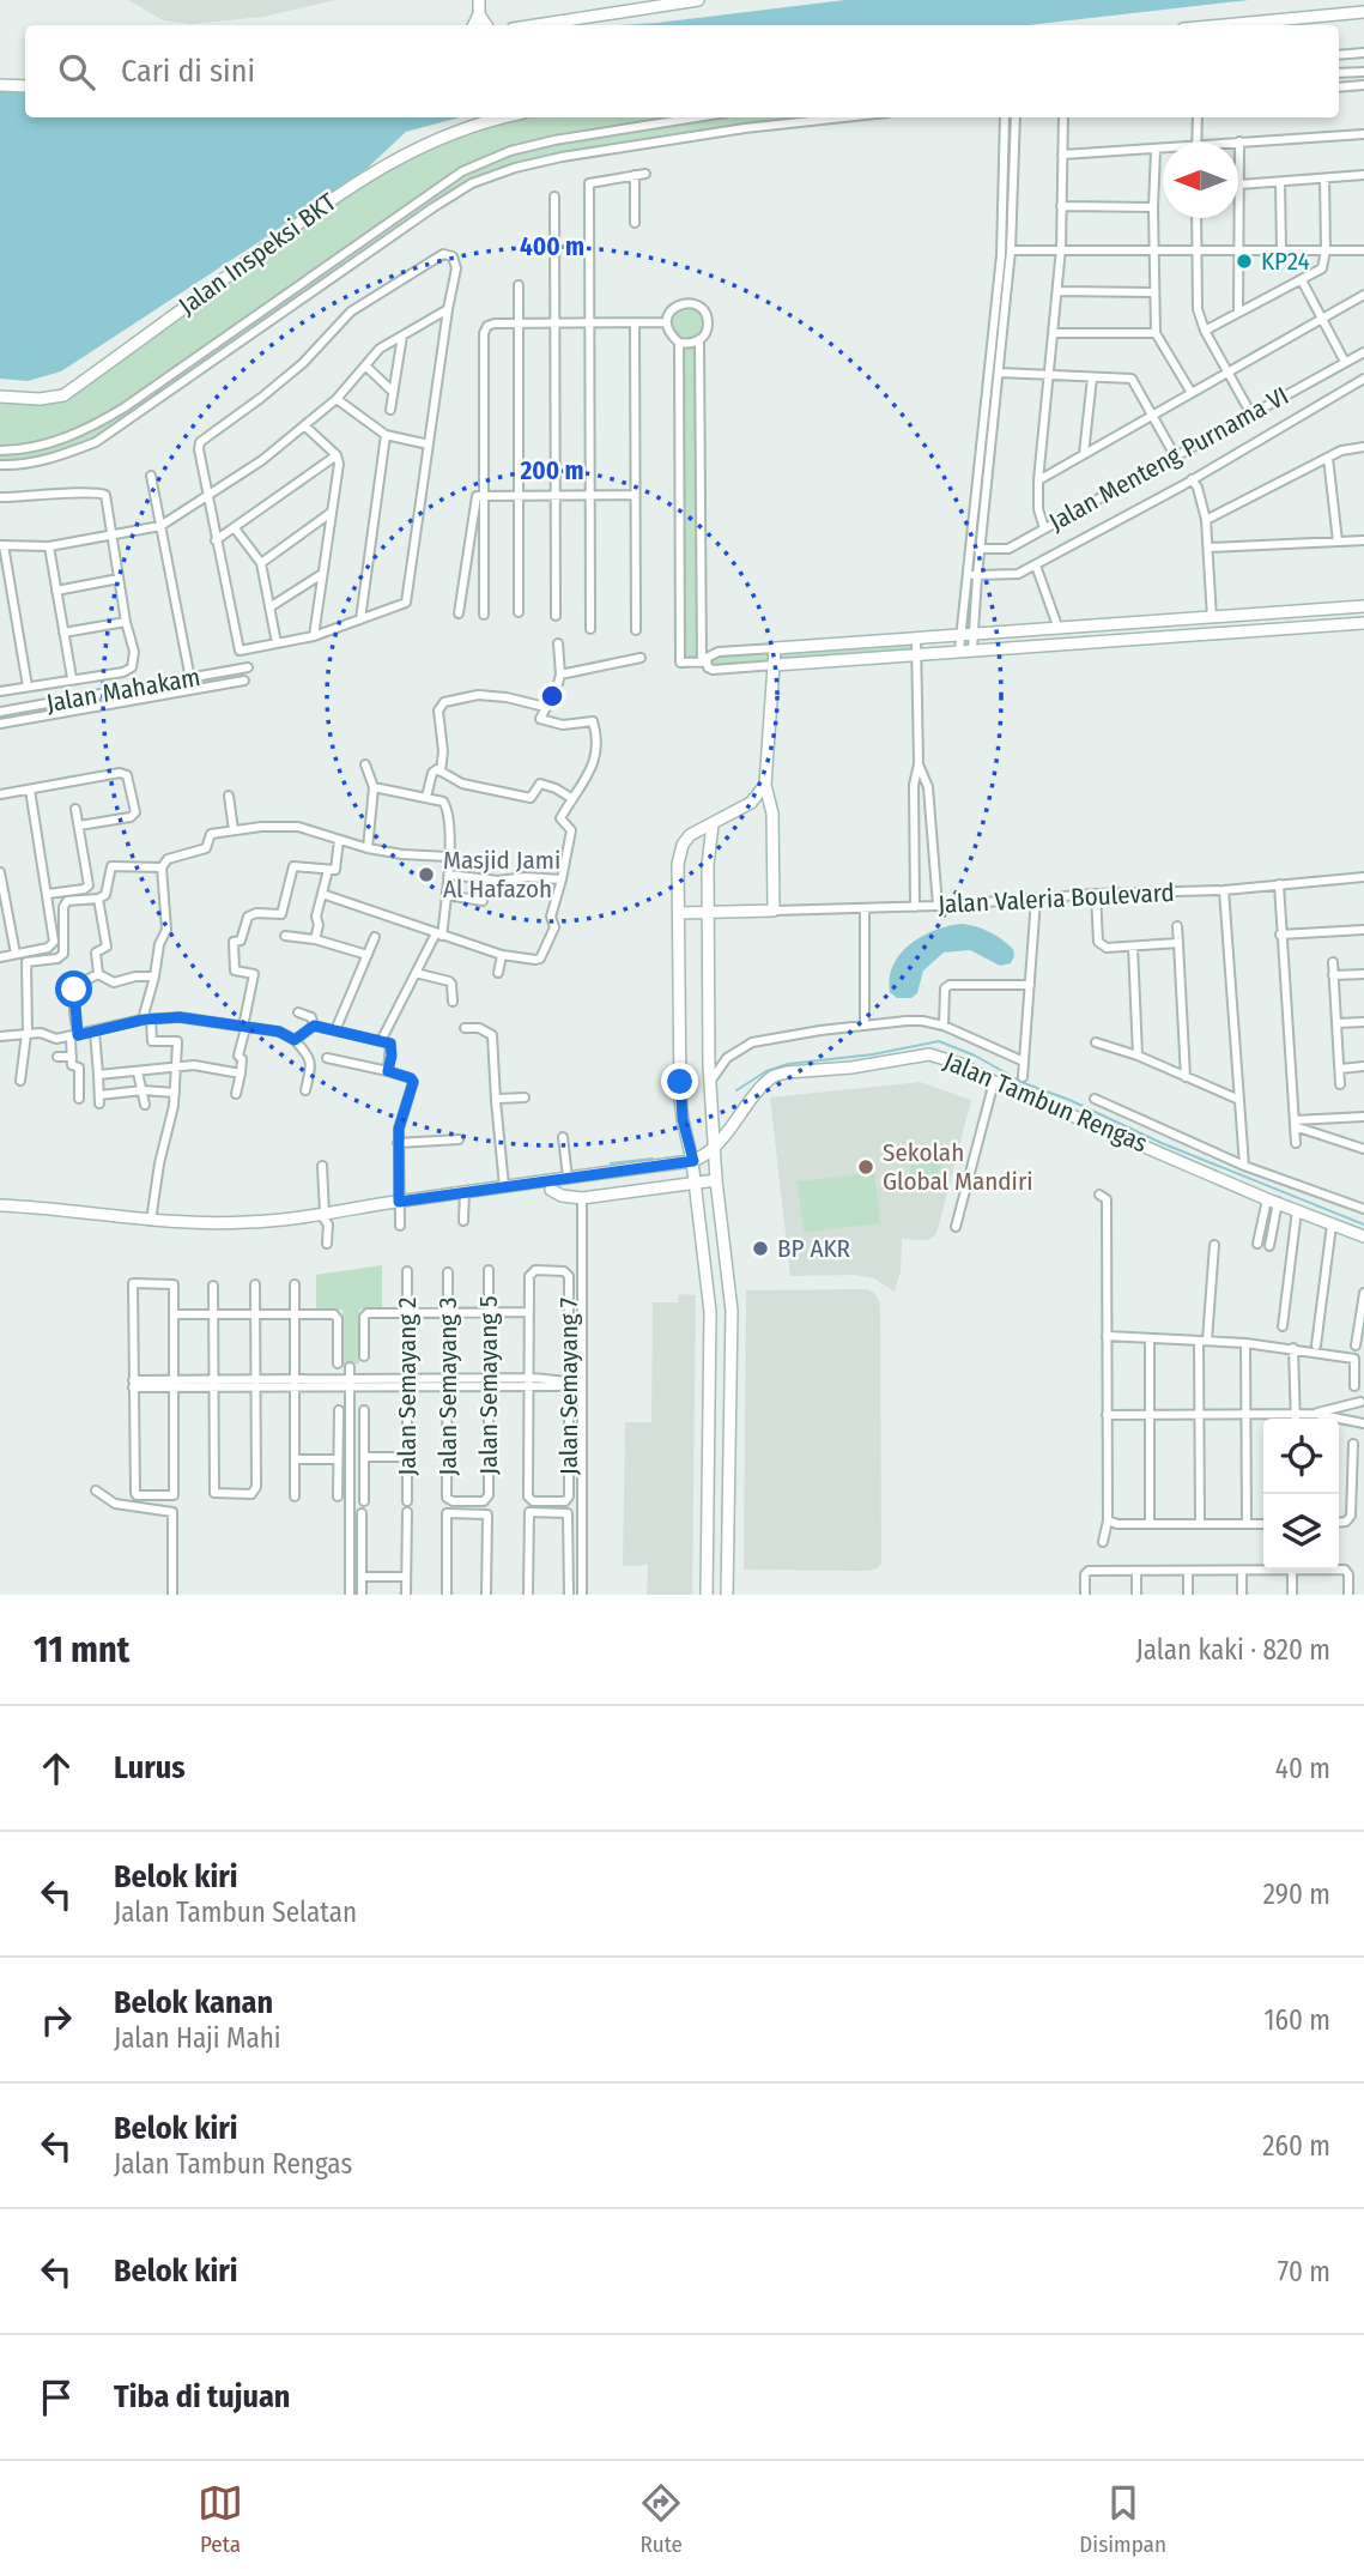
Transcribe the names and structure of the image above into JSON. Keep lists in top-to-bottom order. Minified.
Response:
{"streets":{"street":["Jalan Inspeksi BKT","Jalan Menteng Purnama VI","Jalan Mahakam","Jalan Valeria Boulevard","Jalan Tambun Rengas","Jalan Semayang 5","Jalan Semayang 2","Jalan Semayang 3","Jalan Semayang 7"]},"crossings":[["Jalan Semayang 5","Jalan Semayang 3"]],"places":["KP24","Masjid Jami Al Hafazoh","Sekolah Global Mandiri","BP AKR"],"north":"left","page":{"search":"Cari di sini","heading":["11 mnt","Jalan kaki · 820 m"],"list":[["Lurus","40 m"],["Belok kiri","Jalan Tambun Selatan","290 m"],["Belok kanan","Jalan Haji Mahi","160 m"],["Belok kiri","Jalan Tambun Rengas","260 m"],["Belok kiri","70 m"],"Tiba di tujuan"],"nav":["Peta","Rute","Disimpan"]},"rings":["400 m","200 m"]}
